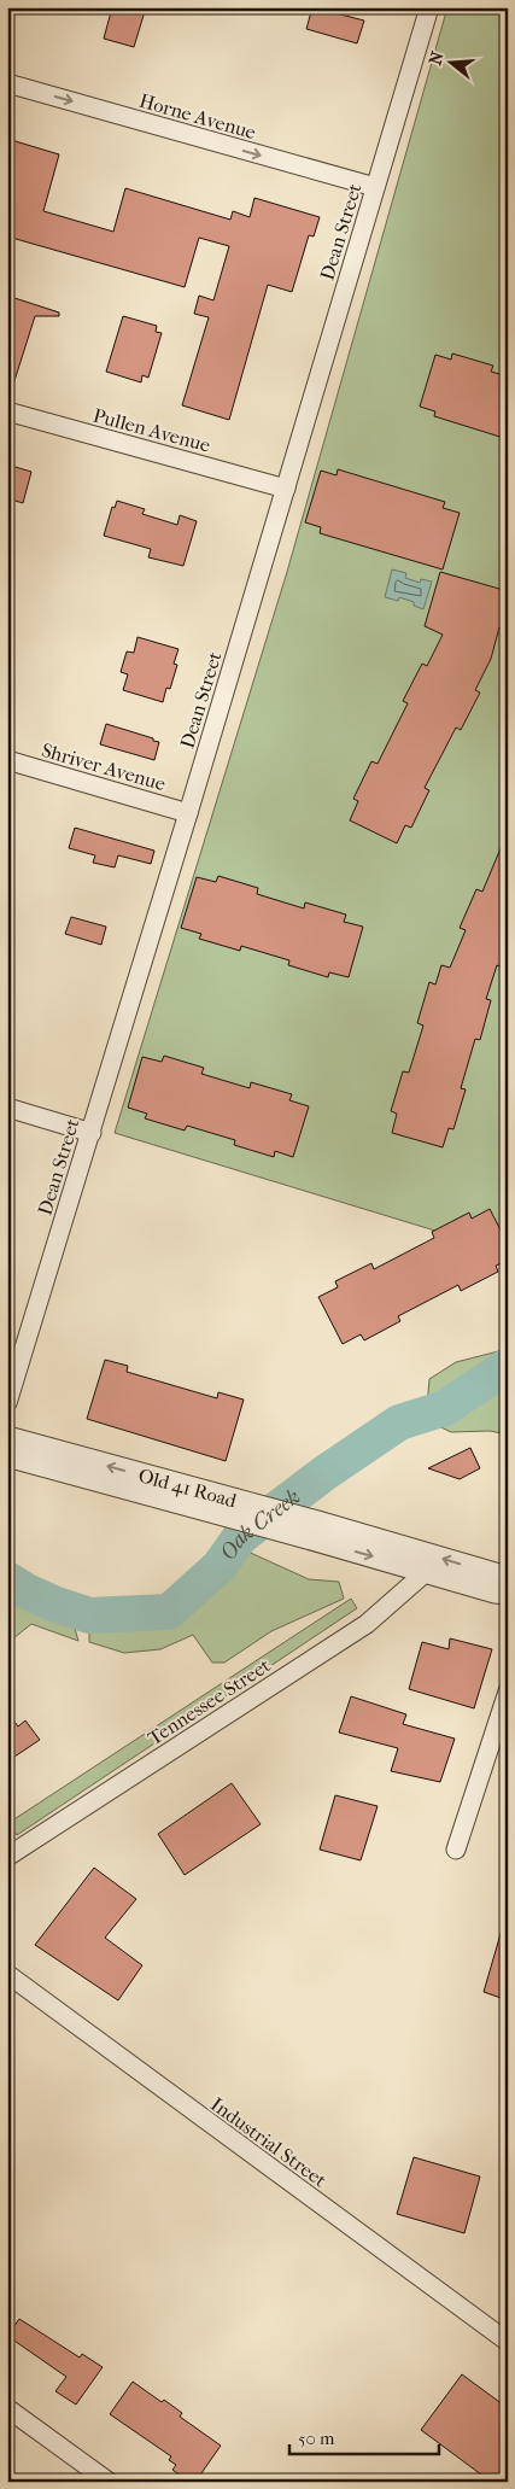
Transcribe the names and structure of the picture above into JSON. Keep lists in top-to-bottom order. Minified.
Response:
{"streets":{"street":["Horne Avenue","Dean Street","Pullen Avenue","Shriver Avenue","Old 41 Road","Tennessee Street","Industrial Street"]},"crossings":[["Horne Avenue","Dean Street"],["Dean Street","Pullen Avenue"],["Dean Street","Shriver Avenue"],["Old 41 Road","Tennessee Street"]],"one_way":["Horne Avenue"],"water":["Oak Creek"],"scale_bar":"50 m","north":"left"}
